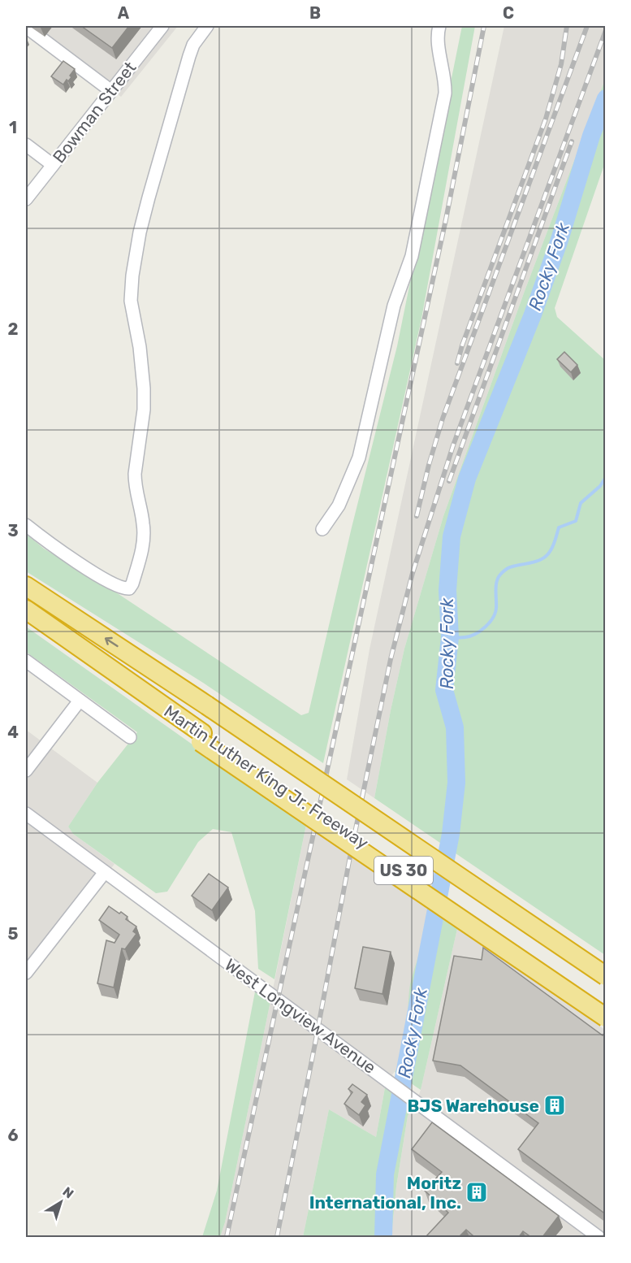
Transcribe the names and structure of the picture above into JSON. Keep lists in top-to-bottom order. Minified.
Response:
{"streets":{"highway":["Martin Luther King Jr. Freeway","US 30"],"street":["Bowman Street","West Longview Avenue"]},"water":["Rocky Fork"],"places":{"building":["BJS Warehouse","Moritz International, Inc."]},"north":"top right","grid":{"columns":["A","B","C"],"rows":["1","2","3","4","5","6"]}}
